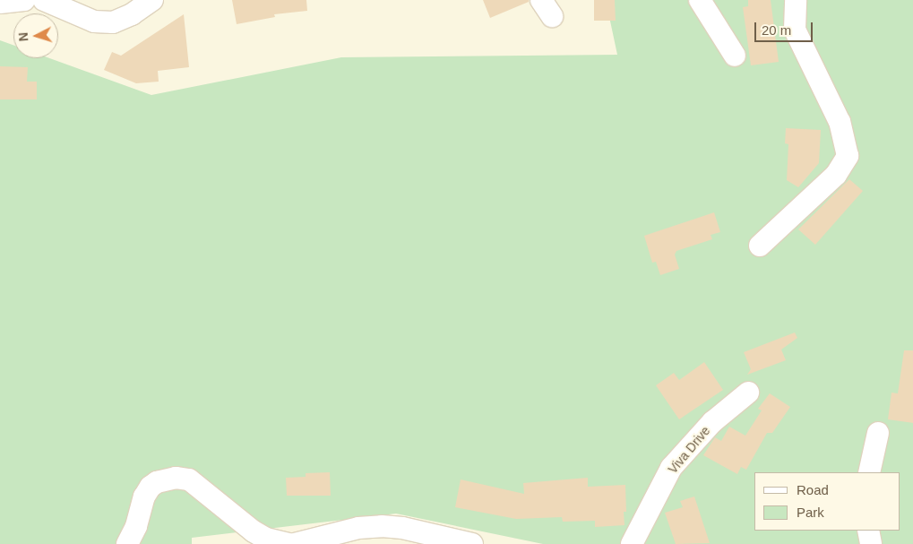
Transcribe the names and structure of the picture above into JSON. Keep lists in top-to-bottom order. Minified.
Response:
{"streets":{"street":["Viva Drive"]},"legend":["Road","Park"],"scale_bar":"20 m","north":"left"}
